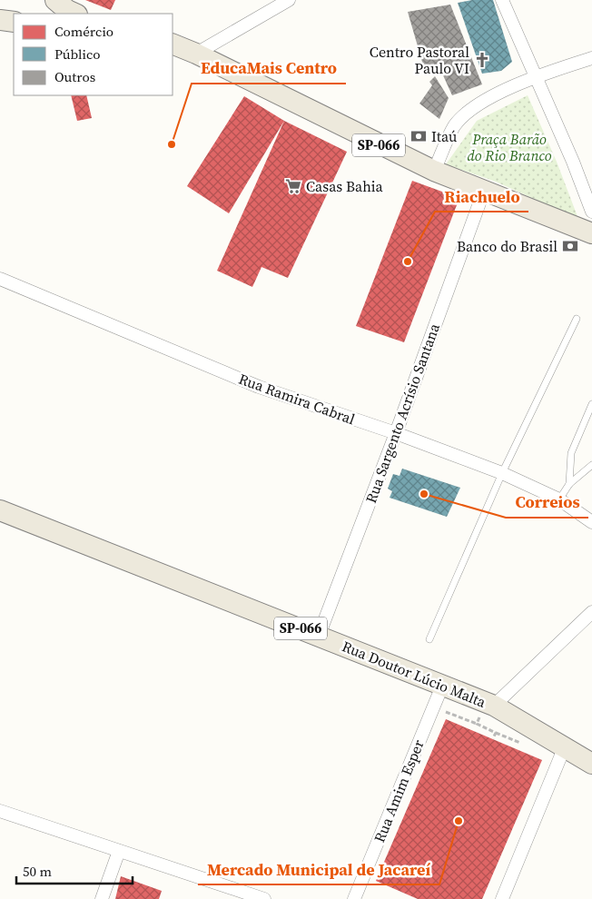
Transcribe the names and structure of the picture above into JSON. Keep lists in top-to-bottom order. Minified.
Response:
{"streets":{"main road":["SP-066","Rua Doutor Lúcio Malta"],"street":["Rua Ramira Cabral","Rua Sargento Acrísio Santana","Rua Amim Esper"]},"crossings":[["SP-066","Rua Sargento Acrísio Santana"],["Rua Ramira Cabral","Rua Sargento Acrísio Santana"],["Rua Sargento Acrísio Santana","Rua Doutor Lúcio Malta"],["Rua Doutor Lúcio Malta","Rua Amim Esper"]],"parks":["Praça Barão do Rio Branco"],"places":{"church":["Centro Pastoral Paulo VI"],"bank":["Itaú","Banco do Brasil"],"other":["EducaMais Centro","Riachuelo","Correios","Mercado Municipal de Jacareí"],"supermarket":["Casas Bahia"]},"legend":["Comércio","Público","Outros"],"scale_bar":"50 m"}
